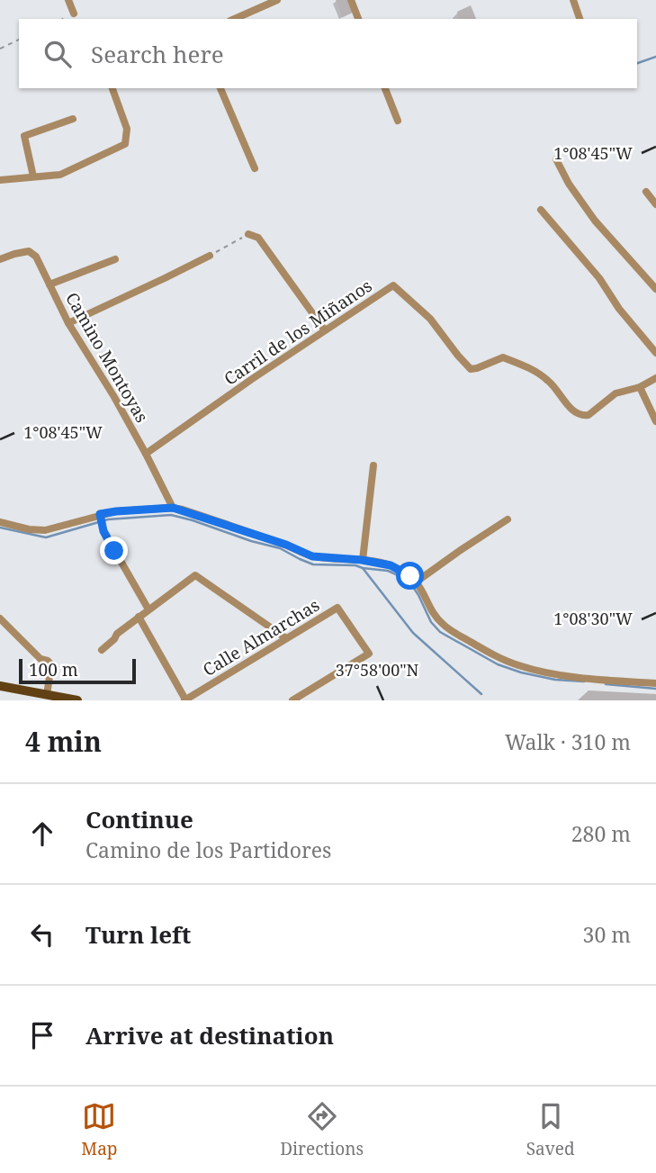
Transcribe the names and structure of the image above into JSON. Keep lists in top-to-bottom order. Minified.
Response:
{"streets":{"street":["Carril de los Miñanos","Camino Montoyas","Calle Almarchas"]},"crossings":[["Carril de los Miñanos","Camino Montoyas"]],"scale_bar":"100 m","page":{"search":"Search here","scale":"100 m","heading":["4 min","Walk · 310 m"],"list":[["Continue","Camino de los Partidores","280 m"],["Turn left","30 m"],"Arrive at destination"],"nav":["Map","Directions","Saved"]},"coordinates":["1°08'45\"W","1°08'30\"W","37°58'00\"N"]}
